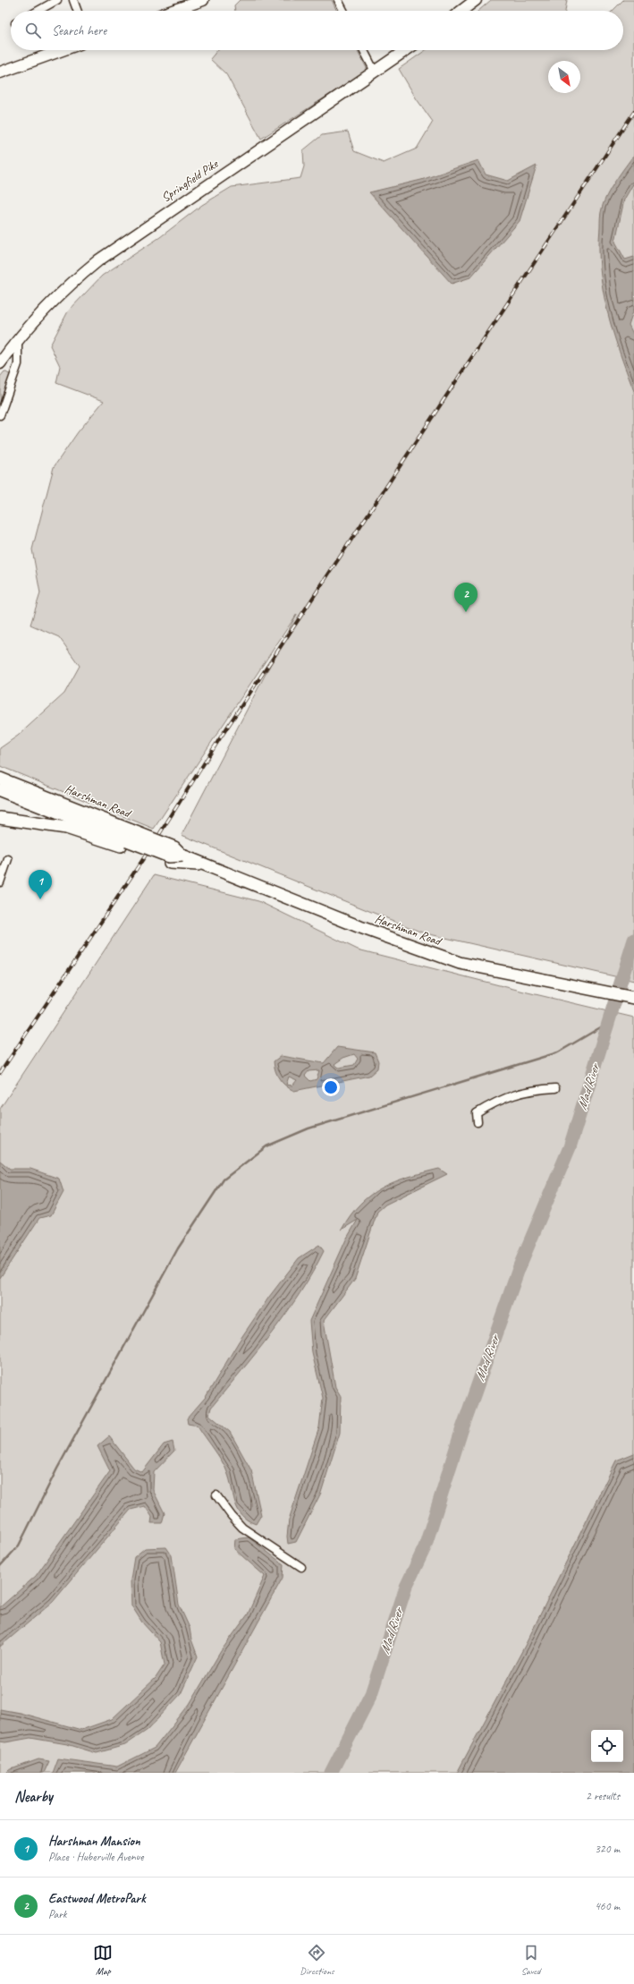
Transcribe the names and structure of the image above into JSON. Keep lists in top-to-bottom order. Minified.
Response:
{"streets":{"main road":["Springfield Pike","Harshman Road"]},"water":["Mad River"],"north":"bottom right","page":{"search":"Search here","pins":["2","1"],"heading":["Nearby","2 results"],"list":[{"mark":"1","name":"Harshman Mansion","note":"Place · Huberville Avenue","value":"320 m"},{"mark":"2","name":"Eastwood MetroPark","note":"Park","value":"460 m"}],"nav":["Map","Directions","Saved"]}}
